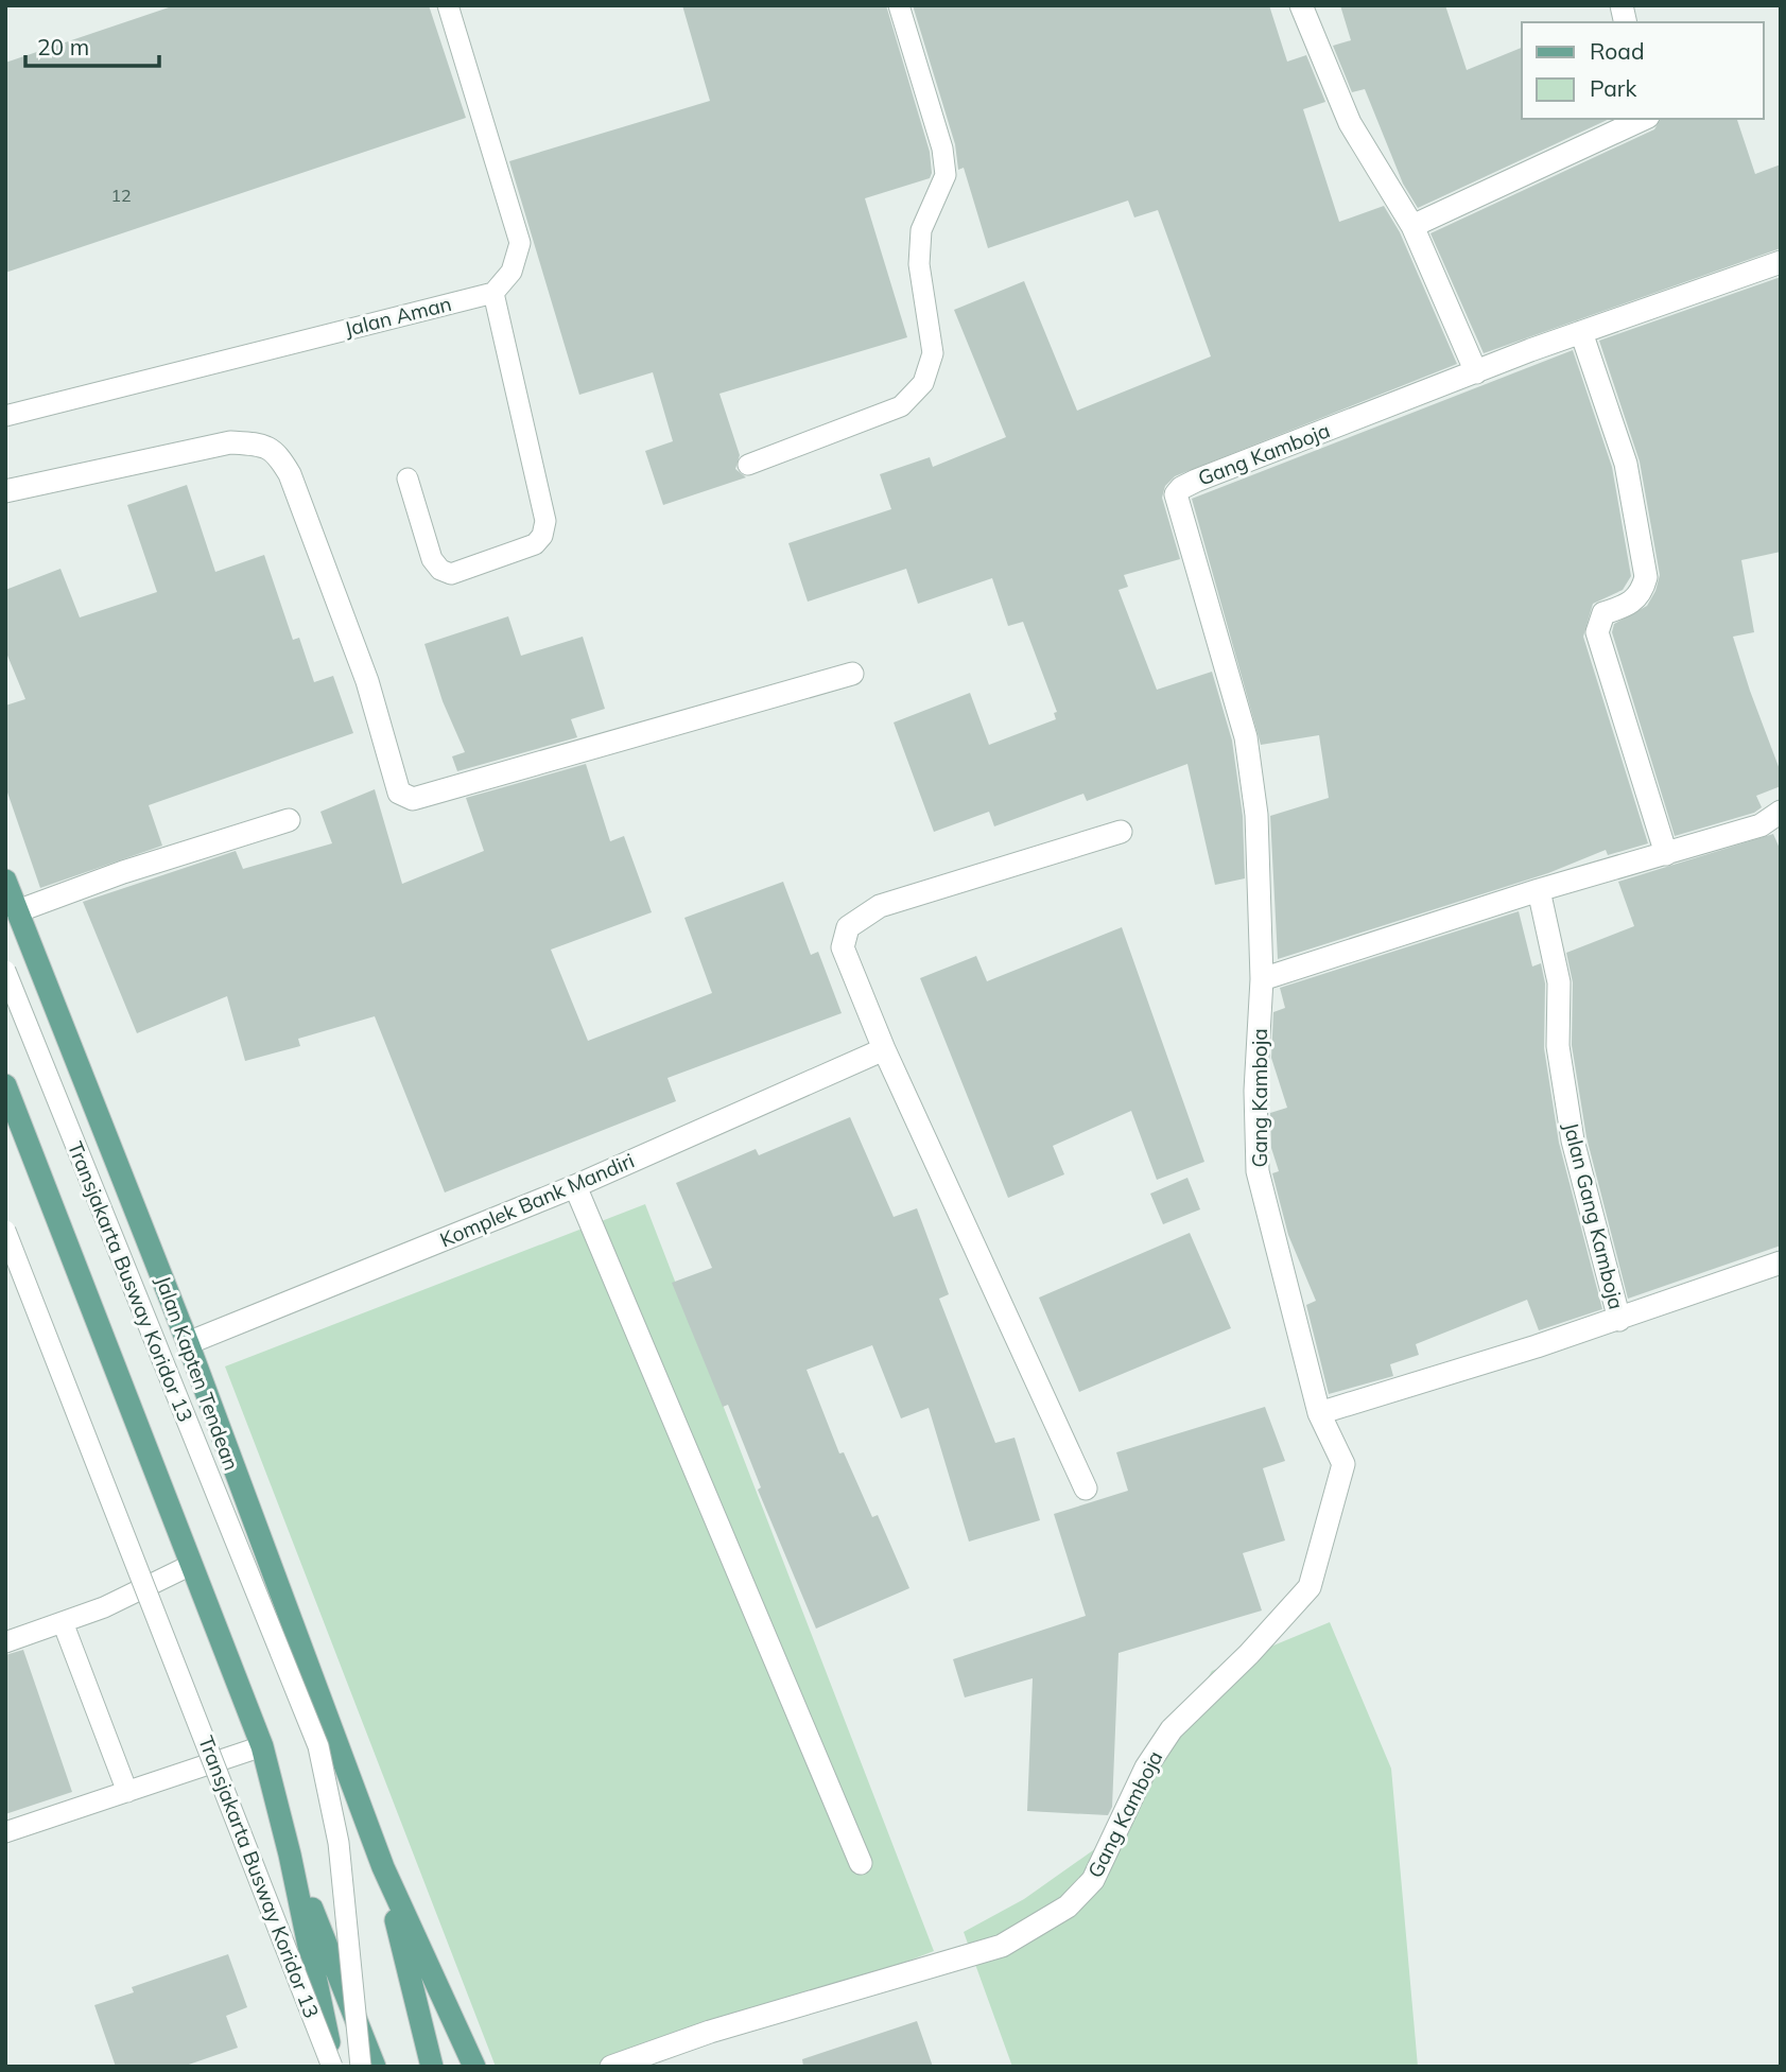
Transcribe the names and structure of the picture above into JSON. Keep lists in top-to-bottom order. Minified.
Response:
{"streets":{"main road":["Jalan Kapten Tendean"],"street":["Gang Kamboja","Komplek Bank Mandiri","Jalan Gang Kamboja"],"lane":["Jalan Aman","Transjakarta Busway Koridor 13"]},"crossings":[["Gang Kamboja","Jalan Gang Kamboja"],["Komplek Bank Mandiri","Jalan Kapten Tendean"]],"house_numbers":["12"],"legend":["Road","Park"],"scale_bar":"20 m"}
